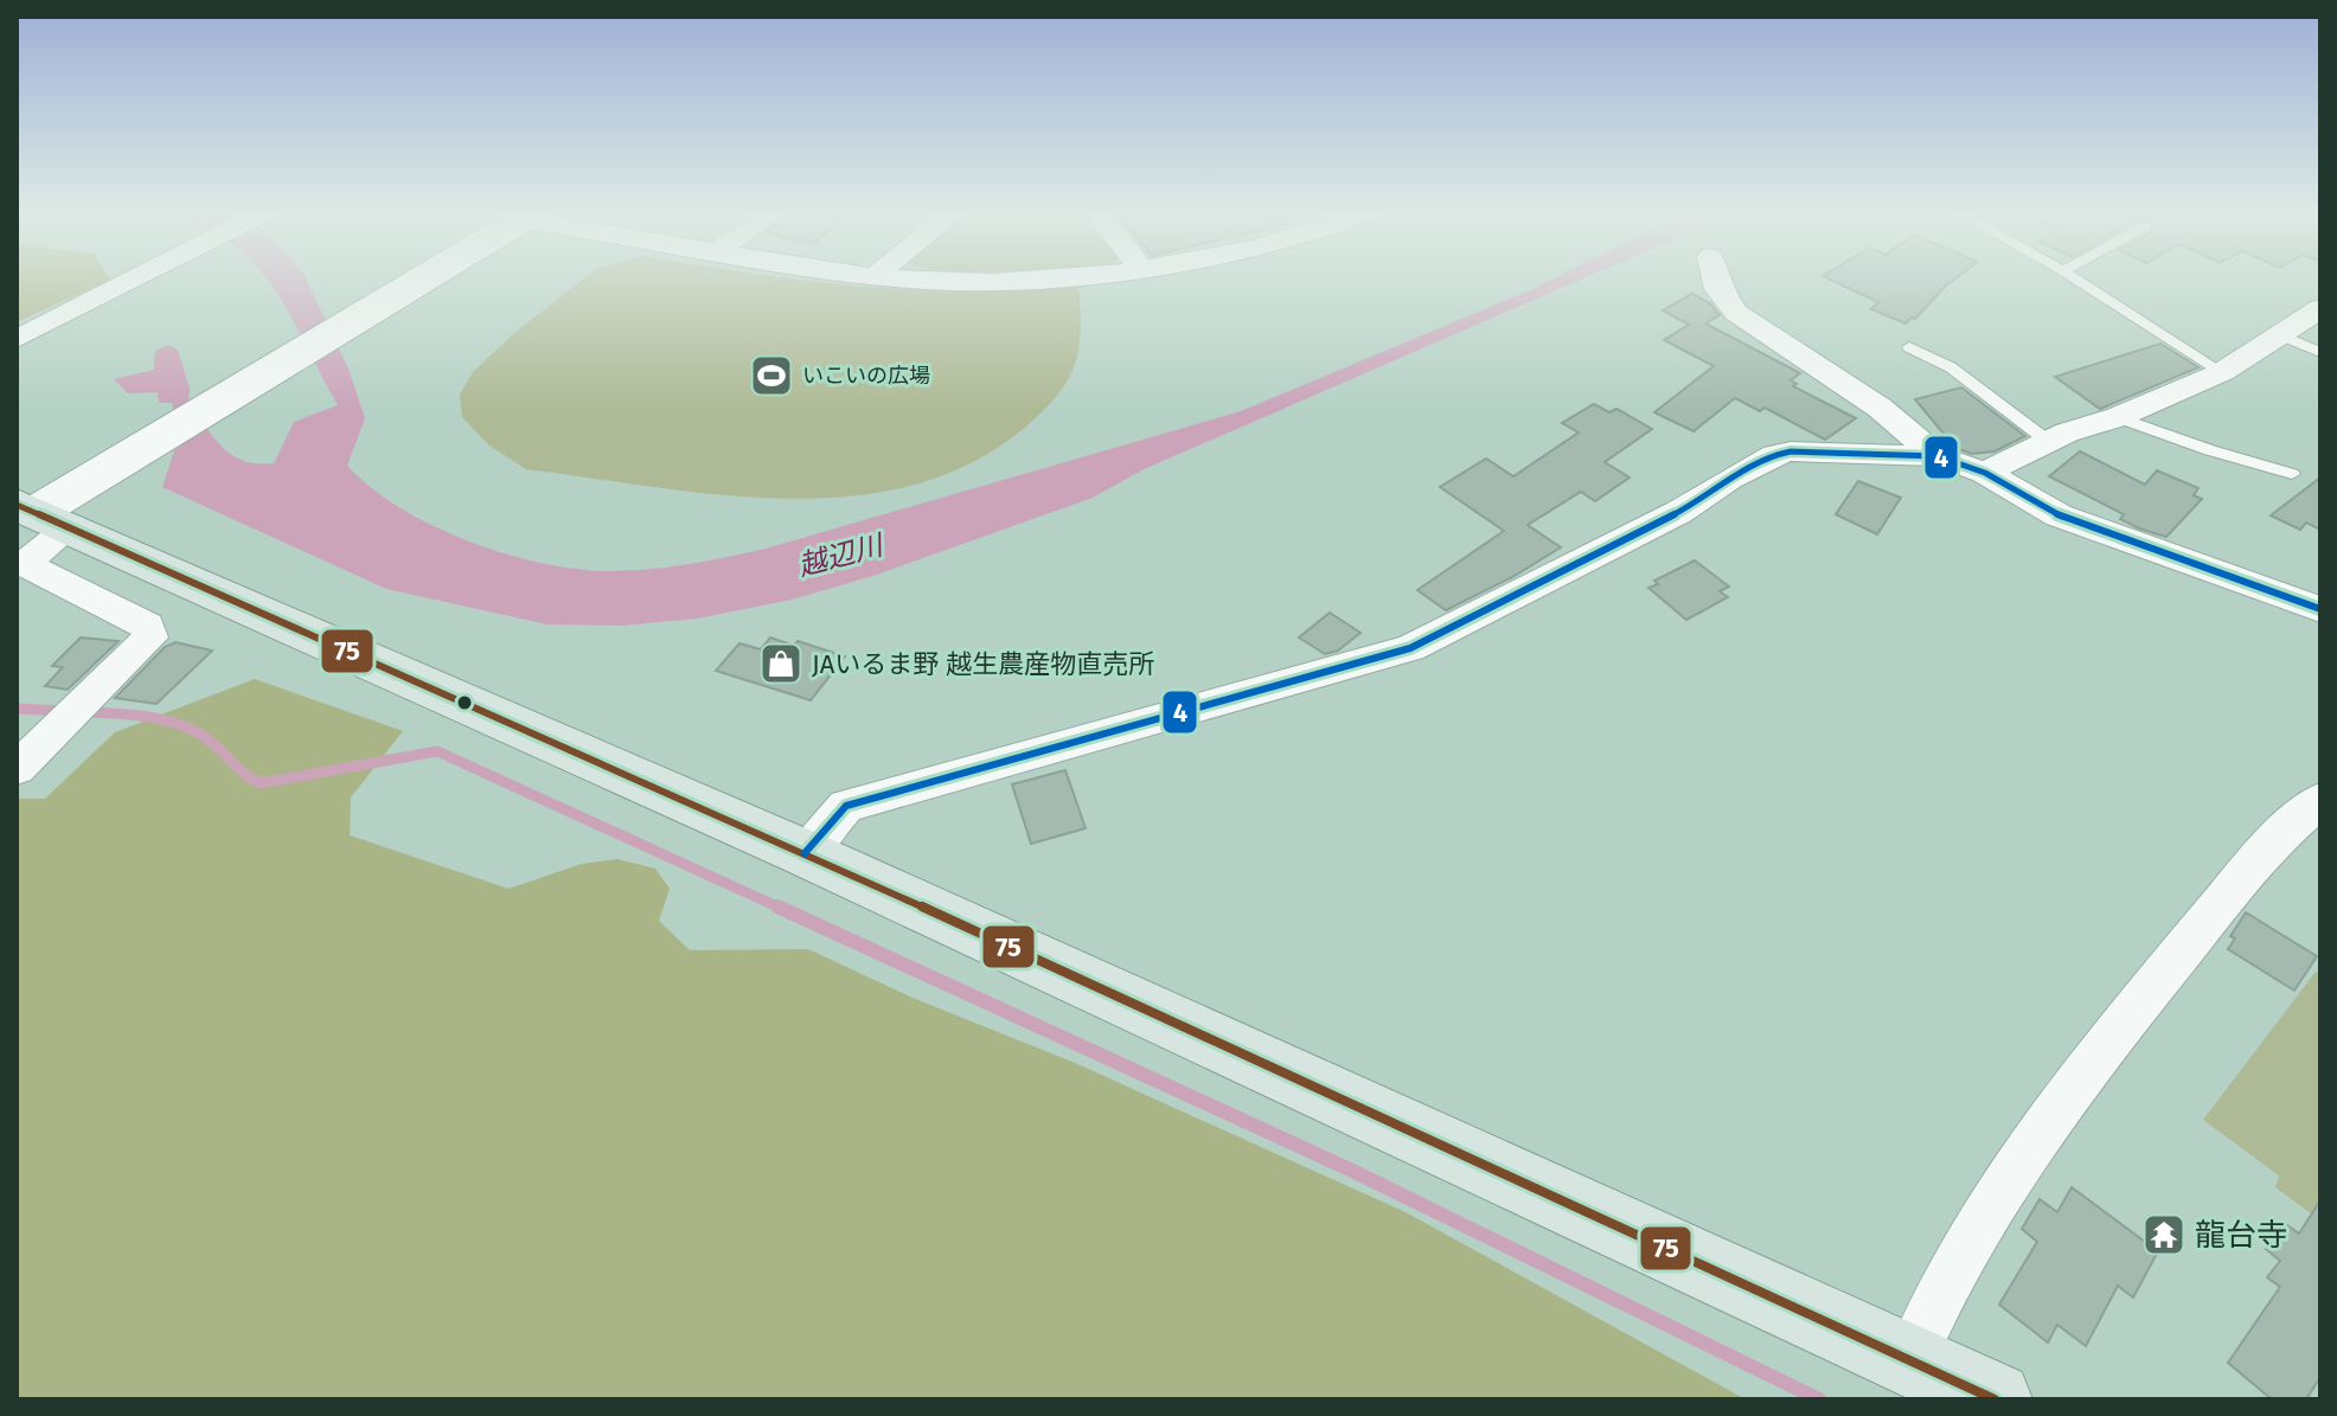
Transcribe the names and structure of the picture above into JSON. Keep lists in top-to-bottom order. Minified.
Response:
{"water":["越辺川"],"places":{"sports":["いこいの広場"],"shop":["JAいるま野 越生農産物直売所"],"temple":["龍台寺"]},"lines":["transit line 4","transit line 75"]}
